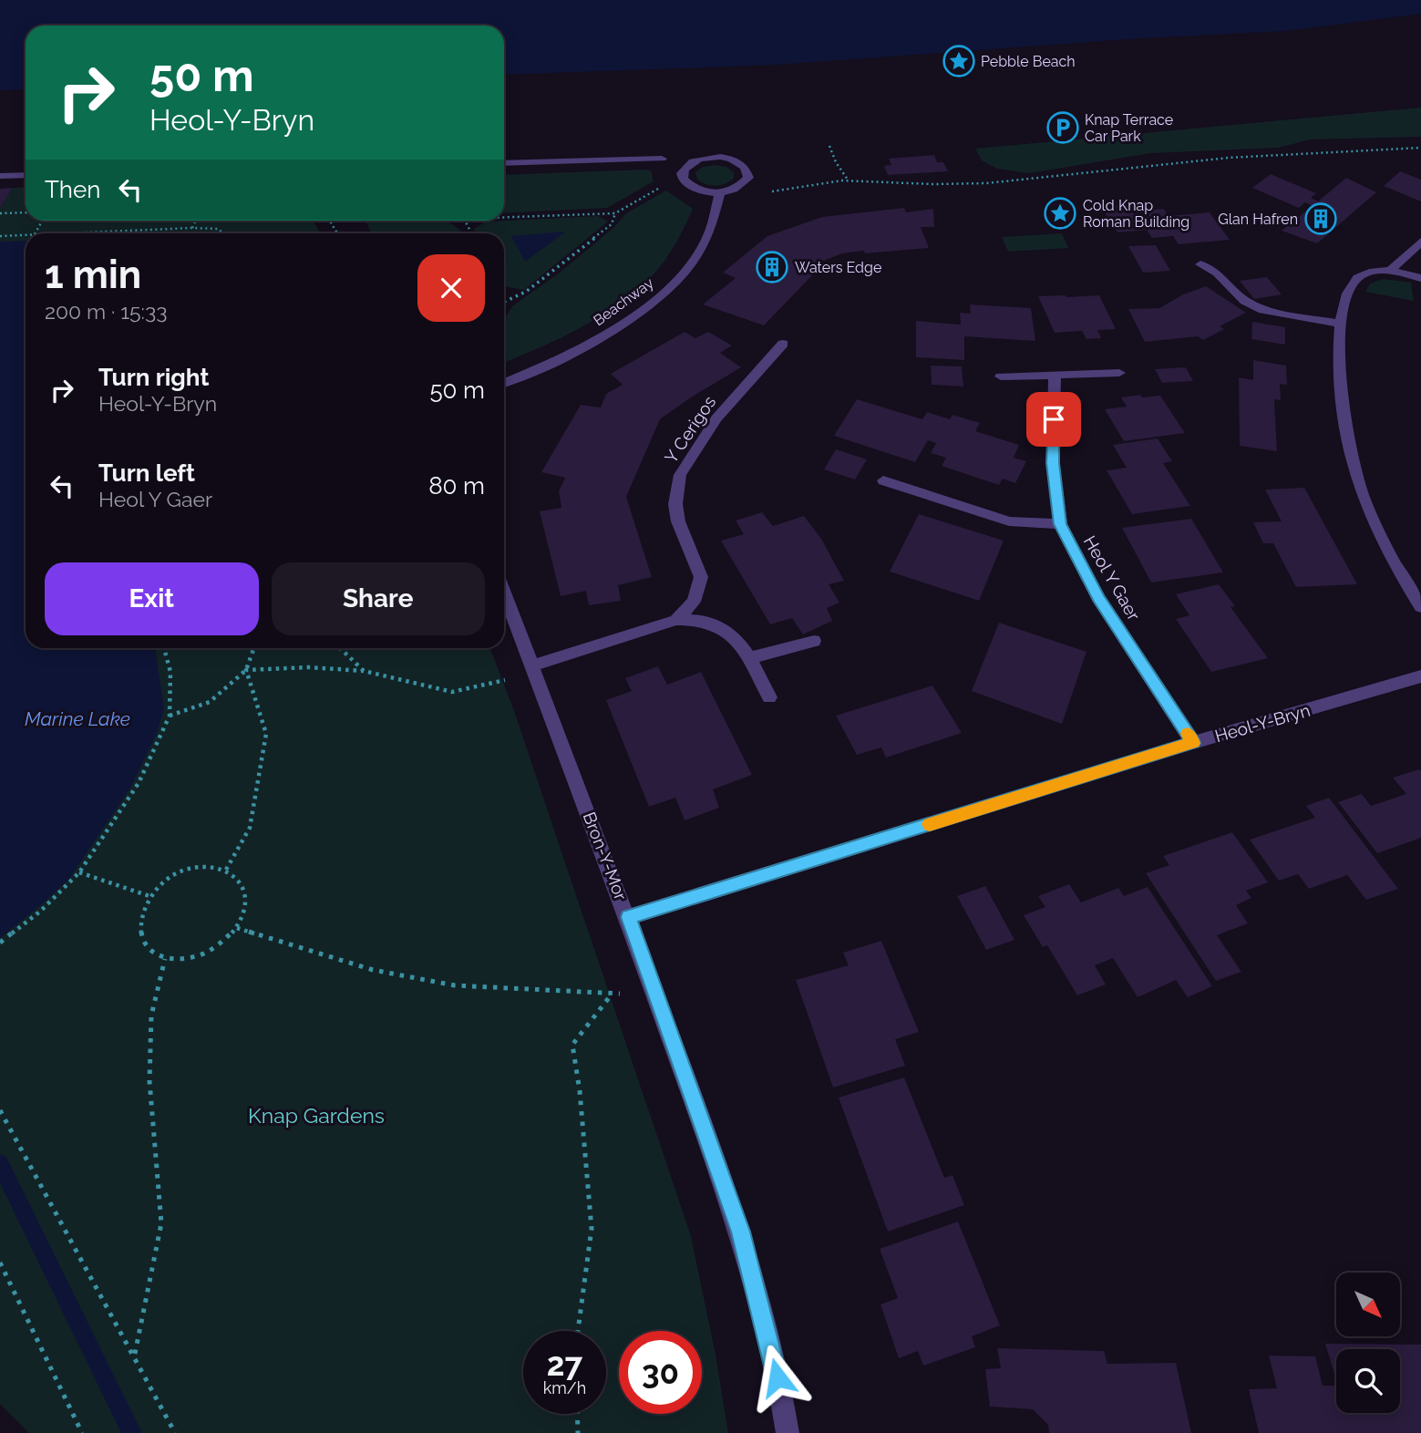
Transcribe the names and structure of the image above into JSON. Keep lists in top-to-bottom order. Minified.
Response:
{"streets":{"street":["Beachway","Y Cerigos","Heol Y Gaer","Heol-Y-Bryn","Bron-Y-Mor"]},"crossings":[["Heol Y Gaer","Heol-Y-Bryn"],["Heol-Y-Bryn","Bron-Y-Mor"]],"water":["Marine Lake"],"parks":["Knap Gardens"],"places":{"place":["Pebble Beach","Cold Knap Roman Building"],"parking":["Knap Terrace Car Park"],"building":["Glan Hafren","Waters Edge"]},"north":"bottom right","page":{"turn":["50 m","Heol-Y-Bryn"],"then":"Then","heading":["1 min","200 m · 15:33"],"list":[{"name":"Turn right","note":"Heol-Y-Bryn","value":"50 m"},{"name":"Turn left","note":"Heol Y Gaer","value":"80 m"}],"buttons":["Exit","Share"],"speed":"27 km/h","limit":"30"}}
